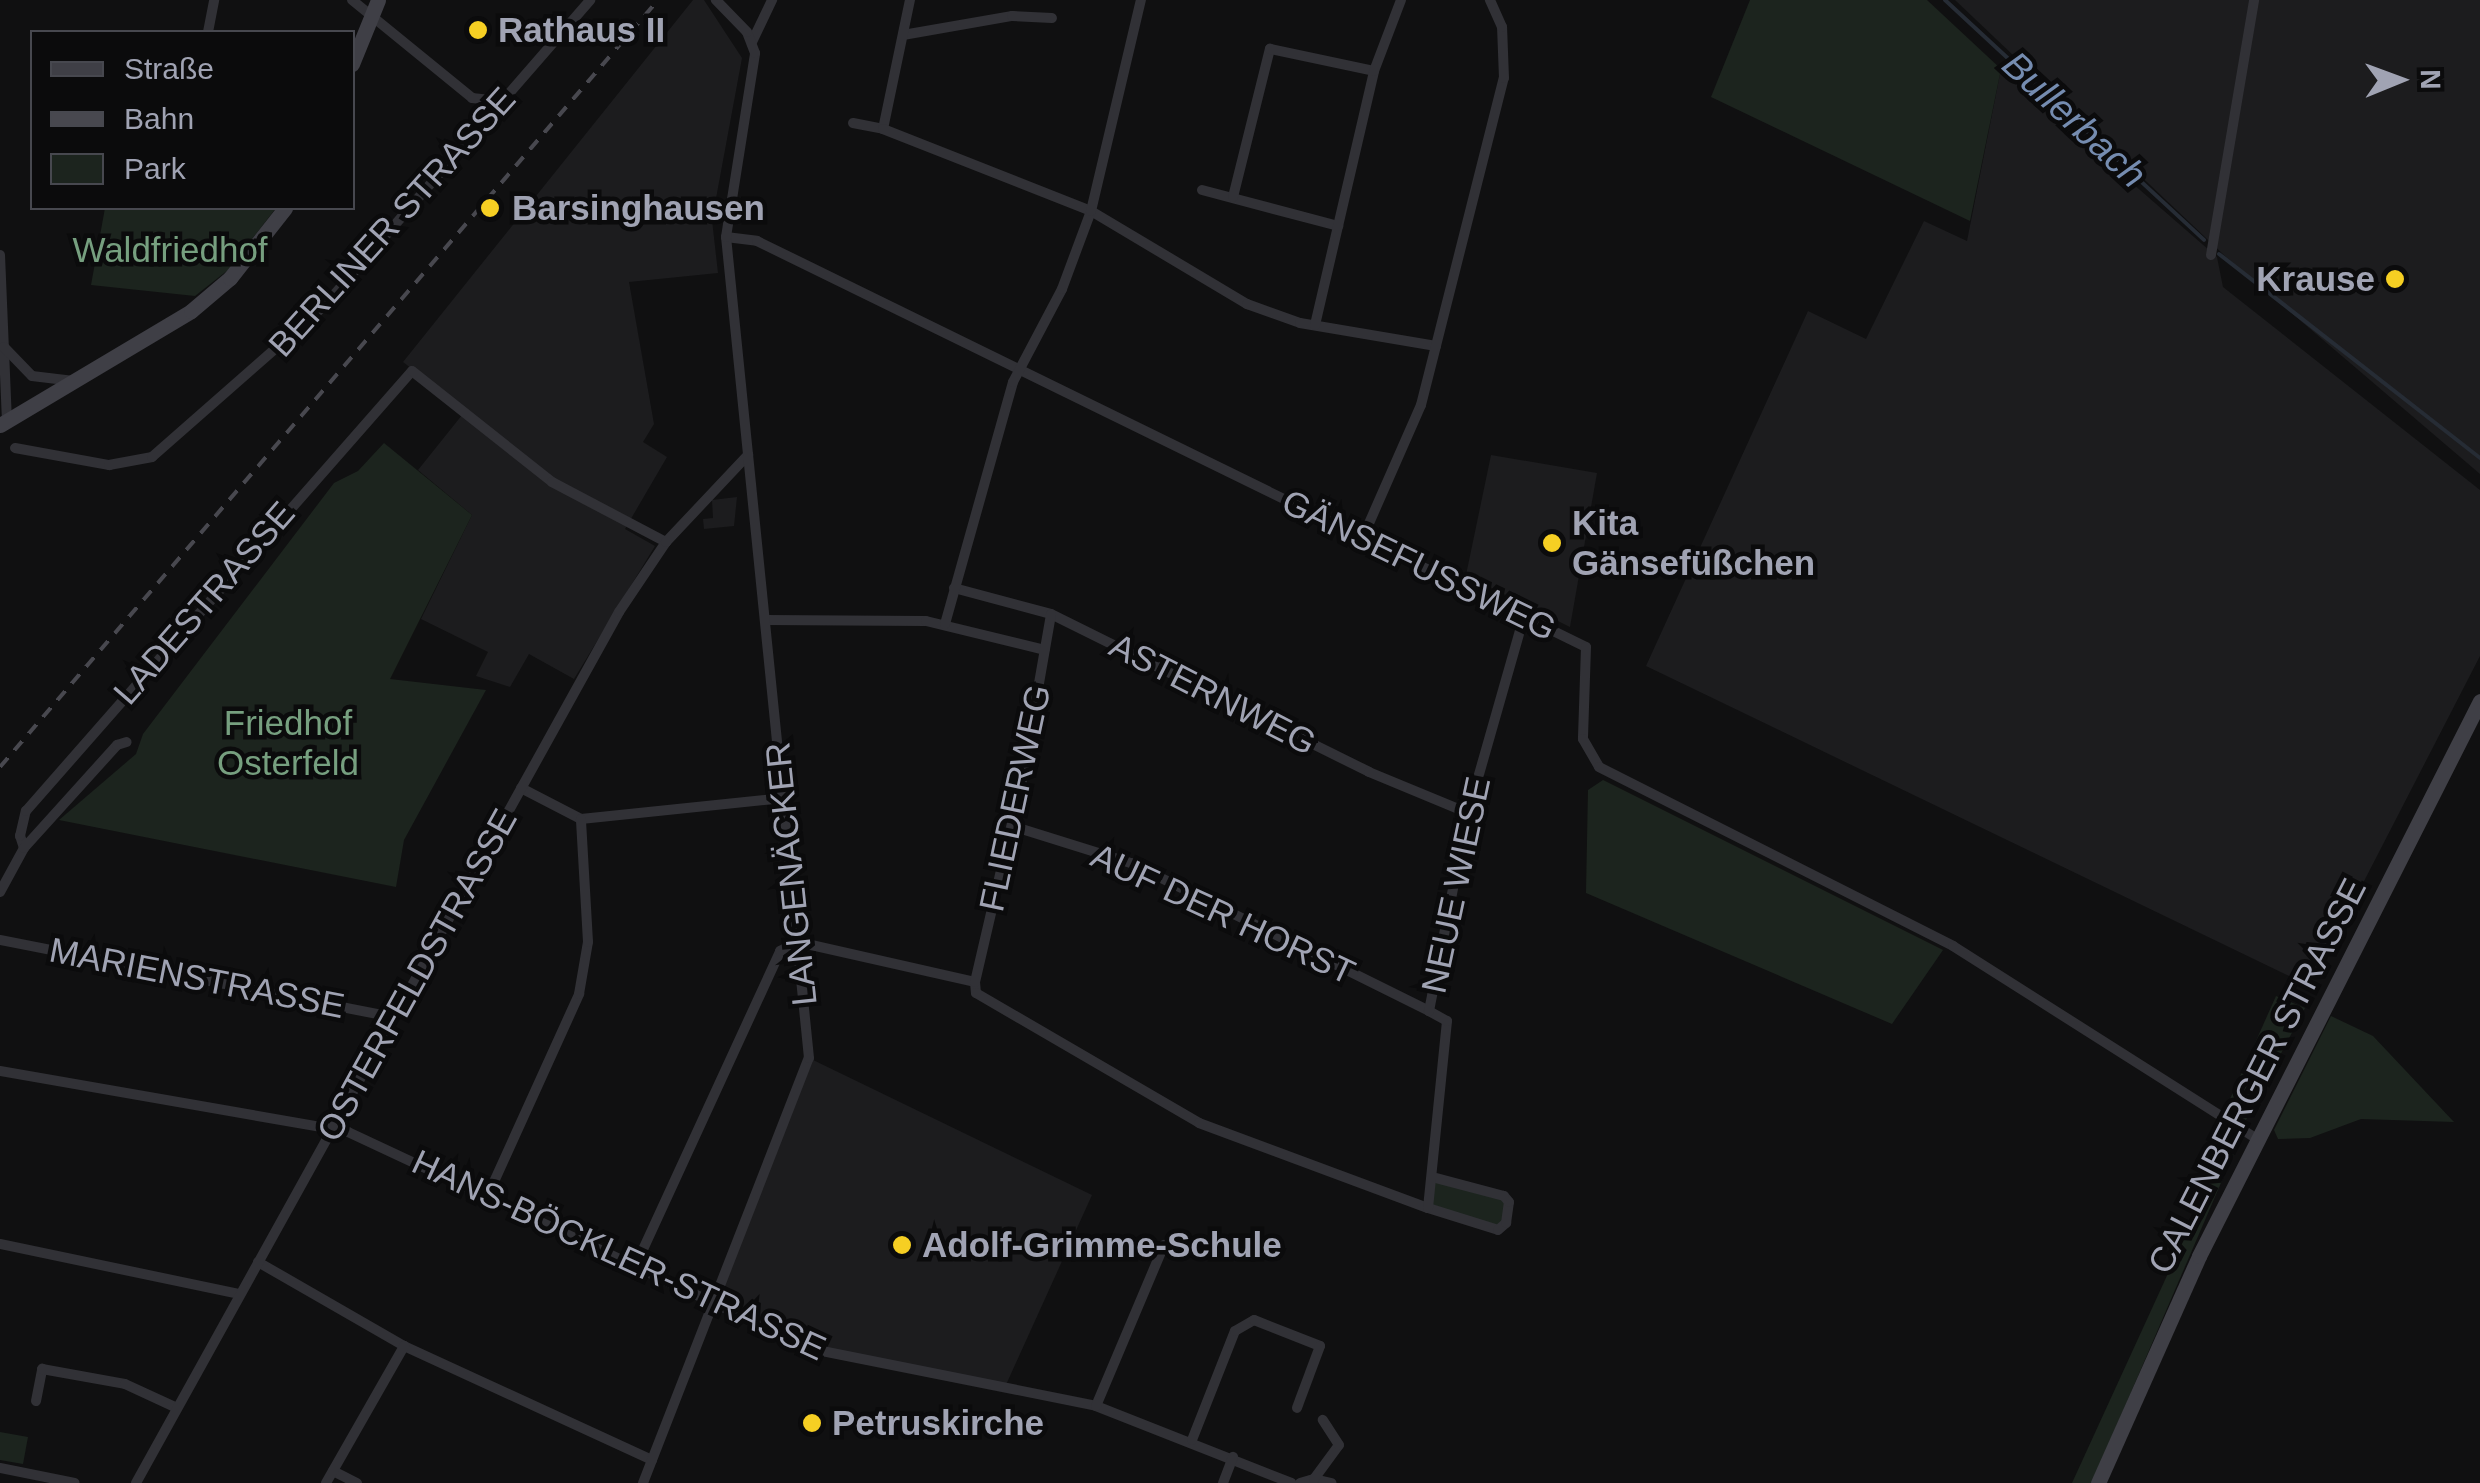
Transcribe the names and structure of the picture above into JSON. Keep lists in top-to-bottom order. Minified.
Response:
{"streets":{"main road":["CALENBERGER STRASSE"],"street":["BERLINER STRASSE","GÄNSEFUSSWEG","LADESTRASSE","ASTERNWEG","FLIEDERWEG","LANGENÄCKER","NEUE WIESE","AUF DER HORST","OSTERFELDSTRASSE","MARIENSTRASSE","HANS-BÖCKLER-STRASSE"]},"crossings":[["GÄNSEFUSSWEG","LANGENÄCKER"],["GÄNSEFUSSWEG","NEUE WIESE"],["GÄNSEFUSSWEG","CALENBERGER STRASSE"],["LADESTRASSE","OSTERFELDSTRASSE"],["ASTERNWEG","FLIEDERWEG"],["ASTERNWEG","NEUE WIESE"],["FLIEDERWEG","AUF DER HORST"],["LANGENÄCKER","OSTERFELDSTRASSE"],["LANGENÄCKER","HANS-BÖCKLER-STRASSE"],["NEUE WIESE","AUF DER HORST"],["OSTERFELDSTRASSE","MARIENSTRASSE"],["OSTERFELDSTRASSE","HANS-BÖCKLER-STRASSE"]],"water":["Bullerbach"],"parks":["Waldfriedhof","Friedhof Osterfeld"],"places":["Rathaus II","Barsinghausen","Krause","Kita Gänsefüßchen","Adolf-Grimme-Schule","Petruskirche"],"legend":["Straße","Bahn","Park"],"north":"right"}
